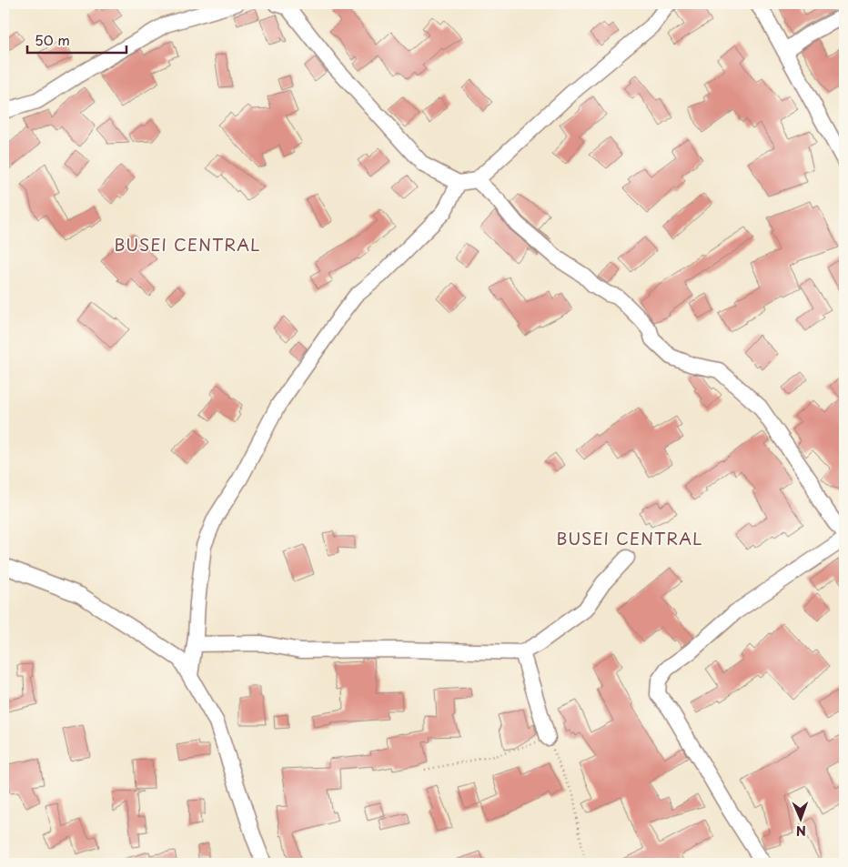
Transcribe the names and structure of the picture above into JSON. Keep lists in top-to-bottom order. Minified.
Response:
{"districts":["BUSEI CENTRAL","BUSEI CENTRAL"],"scale_bar":"50 m","north":"bottom"}
